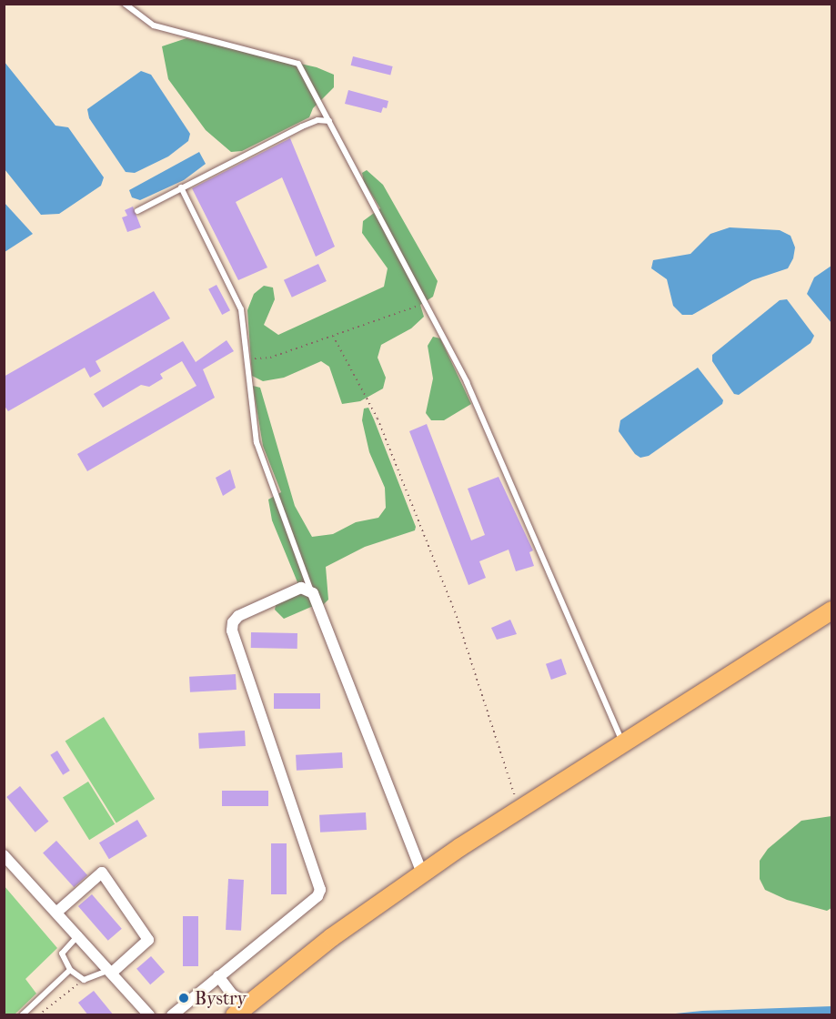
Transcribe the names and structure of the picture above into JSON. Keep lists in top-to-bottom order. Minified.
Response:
{"places":["Bystry"]}
